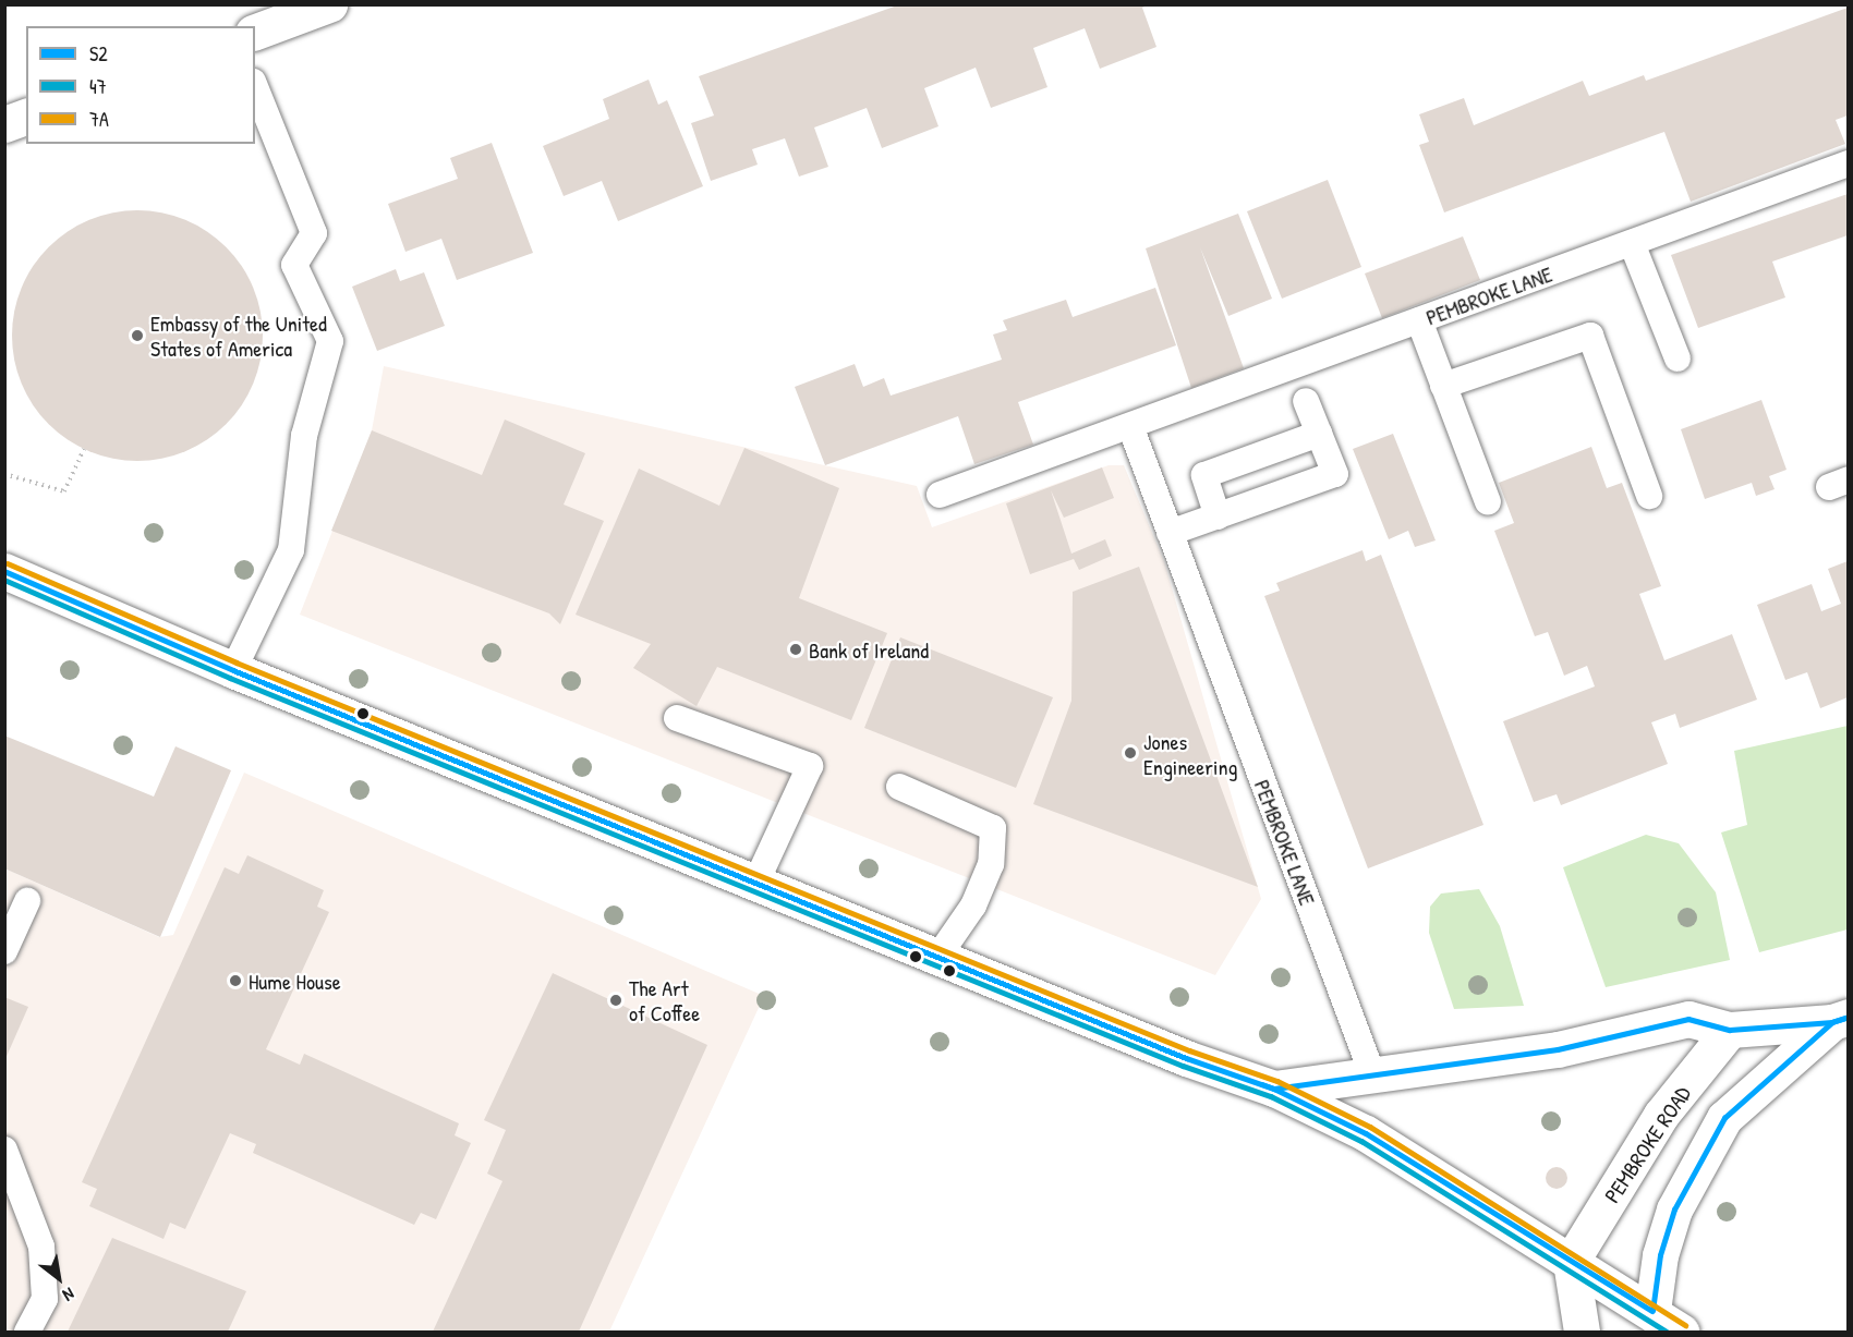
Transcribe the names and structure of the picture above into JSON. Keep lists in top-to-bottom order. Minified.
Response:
{"streets":{"main road":["PEMBROKE ROAD"],"lane":["PEMBROKE LANE"]},"places":["Embassy of the United States of America","Bank of Ireland","Jones Engineering","Hume House","The Art of Coffee"],"lines":["transit line 7A","transit line S2","transit line 47"],"legend":["S2","47","7A"],"north":"bottom right"}
